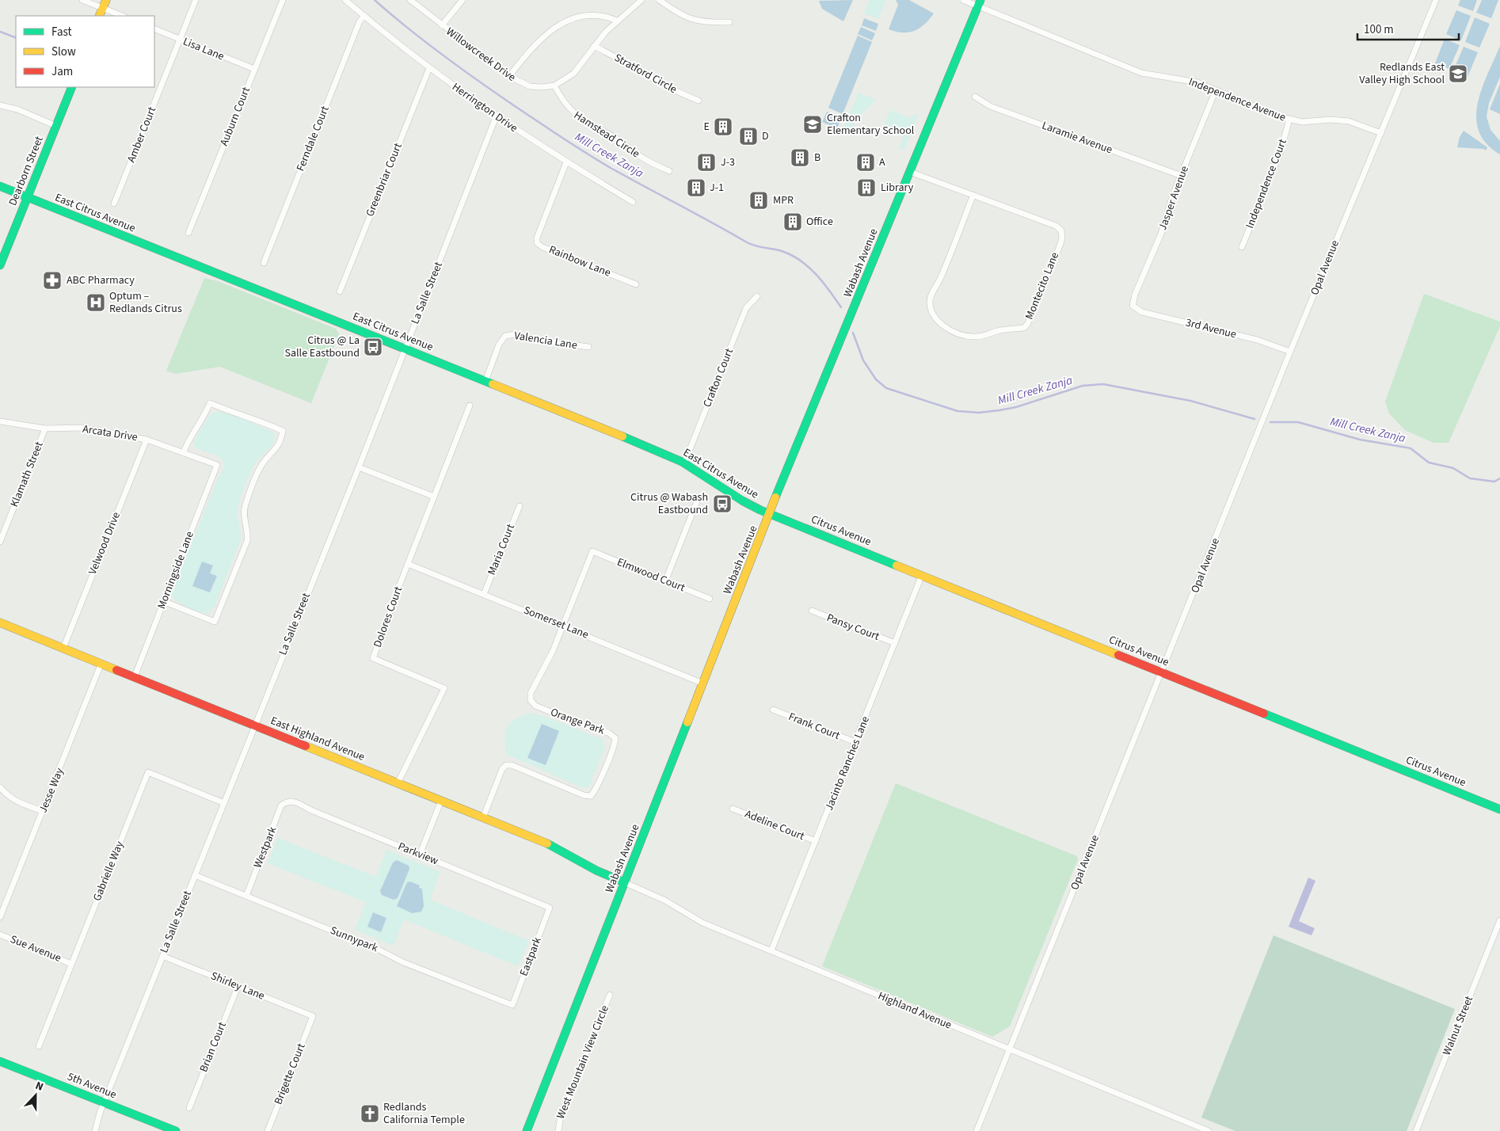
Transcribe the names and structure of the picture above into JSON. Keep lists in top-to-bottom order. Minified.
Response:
{"streets":{"street":["Lisa Lane","Willowcreek Drive","Stratford Circle","Independence Avenue","Herrington Drive","Auburn Court","Amber Court","Hamstead Circle","Laramie Avenue","Ferndale Court","Dearborn Street","Greenbriar Court","Independence Court","Jasper Avenue","East Citrus Avenue","Rainbow Lane","Wabash Avenue","Opal Avenue","Montecito Lane","La Salle Street","3rd Avenue","Valencia Lane","Crafton Court","Arcata Drive","Klamath Street","Citrus Avenue","Velwood Drive","Maria Court","Morningside Lane","Elmwood Court","Dolores Court","Somerset Lane","Pansy Court","Orange Park","Frank Court","East Highland Avenue","Jacinto Ranches Lane","Jesse Way","Adeline Court","Westpark","Parkview","Gabrielle Way","Sunnypark","Sue Avenue","Eastpark","Shirley Lane","Highland Avenue","Walnut Street","Brian Court","West Mountain View Circle","Brigette Court","5th Avenue"]},"crossings":[["Lisa Lane","Auburn Court"],["Lisa Lane","Amber Court"],["Willowcreek Drive","Stratford Circle"],["Willowcreek Drive","Hamstead Circle"],["Independence Avenue","Independence Court"],["Independence Avenue","Jasper Avenue"],["Independence Avenue","Wabash Avenue"],["Independence Avenue","Opal Avenue"],["Herrington Drive","Ferndale Court"],["Herrington Drive","Greenbriar Court"],["Herrington Drive","Rainbow Lane"],["Herrington Drive","La Salle Street"],["Laramie Avenue","Jasper Avenue"],["Dearborn Street","East Citrus Avenue"],["Jasper Avenue","3rd Avenue"],["East Citrus Avenue","Wabash Avenue"],["East Citrus Avenue","La Salle Street"],["East Citrus Avenue","Valencia Lane"],["East Citrus Avenue","Crafton Court"],["East Citrus Avenue","Citrus Avenue"],["Wabash Avenue","Montecito Lane"],["Wabash Avenue","Citrus Avenue"],["Wabash Avenue","Somerset Lane"],["Wabash Avenue","East Highland Avenue"],["Wabash Avenue","Highland Avenue"],["Opal Avenue","3rd Avenue"],["Opal Avenue","Citrus Avenue"],["Opal Avenue","Highland Avenue"],["La Salle Street","East Highland Avenue"],["La Salle Street","Gabrielle Way"],["La Salle Street","Sunnypark"],["La Salle Street","Shirley Lane"],["La Salle Street","5th Avenue"],["Arcata Drive","Klamath Street"],["Arcata Drive","Velwood Drive"],["Arcata Drive","Morningside Lane"],["Citrus Avenue","Jacinto Ranches Lane"],["Velwood Drive","East Highland Avenue"],["Maria Court","Somerset Lane"],["Morningside Lane","East Highland Avenue"],["Elmwood Court","Somerset Lane"],["Elmwood Court","Orange Park"],["Dolores Court","Somerset Lane"],["Dolores Court","East Highland Avenue"],["Somerset Lane","Orange Park"],["Pansy Court","Jacinto Ranches Lane"],["Orange Park","East Highland Avenue"],["Frank Court","Jacinto Ranches Lane"],["East Highland Avenue","Jesse Way"],["East Highland Avenue","Highland Avenue"],["Jacinto Ranches Lane","Adeline Court"],["Jacinto Ranches Lane","Highland Avenue"],["Westpark","Parkview"],["Westpark","Sunnypark"],["Parkview","Eastpark"],["Gabrielle Way","Sue Avenue"],["Sunnypark","Eastpark"],["Shirley Lane","Brian Court"],["Shirley Lane","Brigette Court"]],"water":["Mill Creek Zanja"],"places":{"school or university":["Redlands East Valley High School","Crafton Elementary School"],"building":["E","D","B","J-3","A","J-1","Library","MPR","Office"],"pharmacy":["ABC Pharmacy"],"hospital":["Optum – Redlands Citrus"],"bus stop":["Citrus @ La Salle Eastbound","Citrus @ Wabash Eastbound"],"church":["Redlands California Temple"]},"legend":["Fast","Slow","Jam"],"scale_bar":"100 m","north":"top"}
